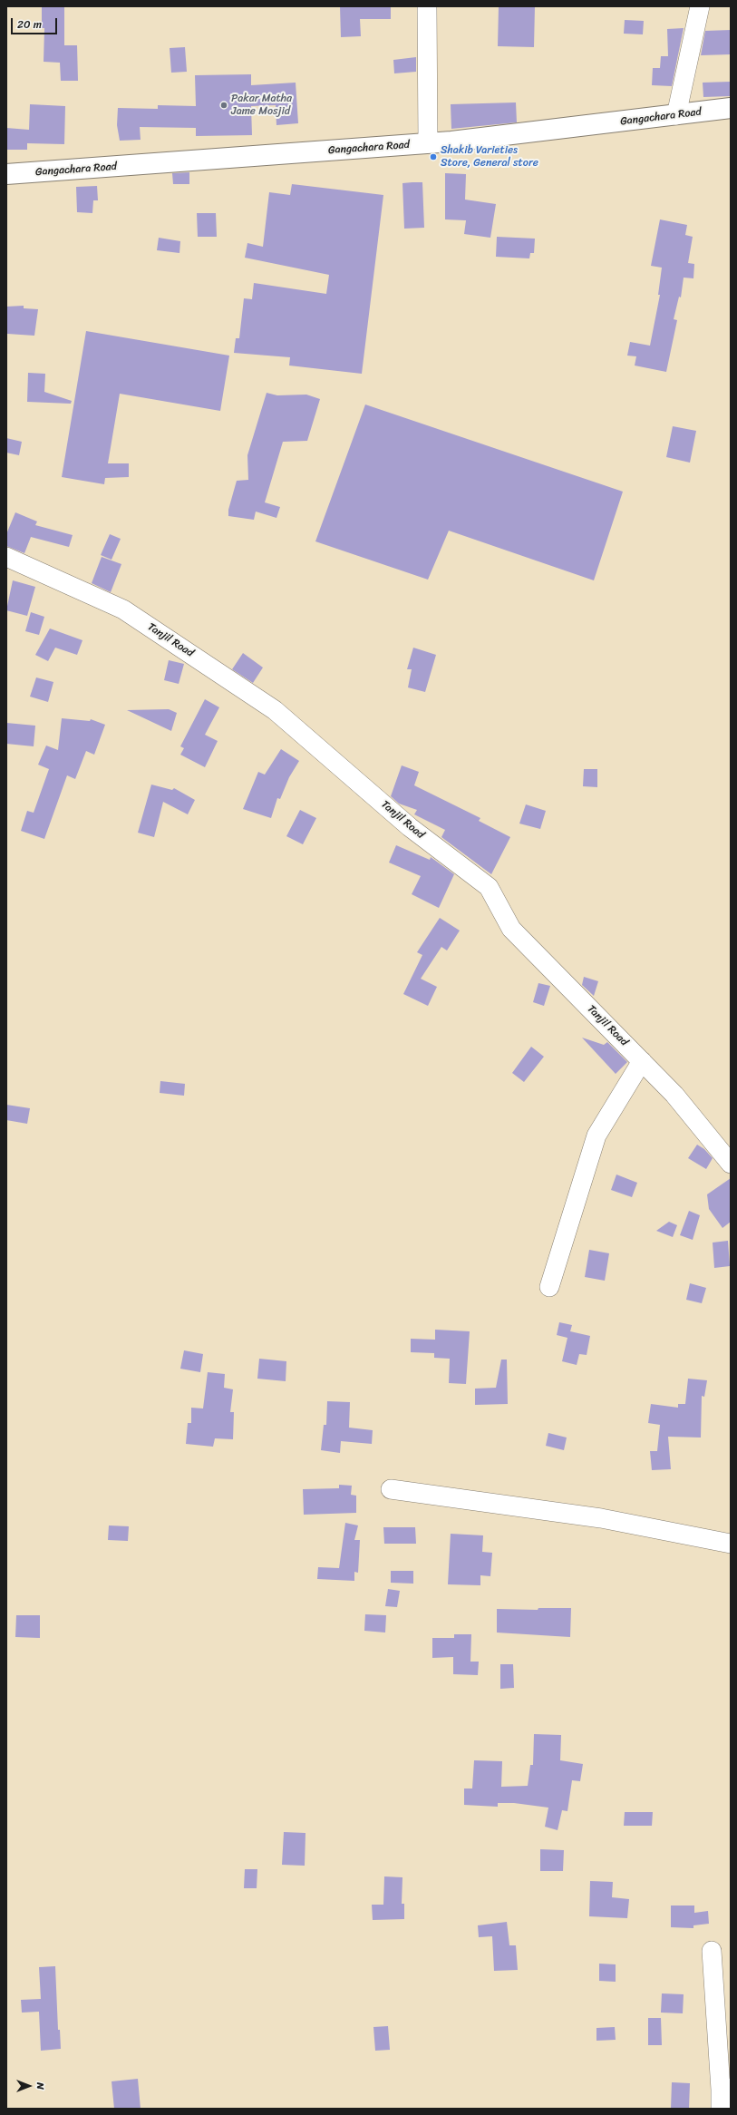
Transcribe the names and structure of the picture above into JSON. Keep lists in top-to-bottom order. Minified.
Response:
{"streets":{"main road":["Gangachara Road"],"street":["Tanjil Road"]},"places":["Pakar Matha Jame Mosjid","Shakib Varieties Store, General store"],"scale_bar":"20 m","north":"right"}
